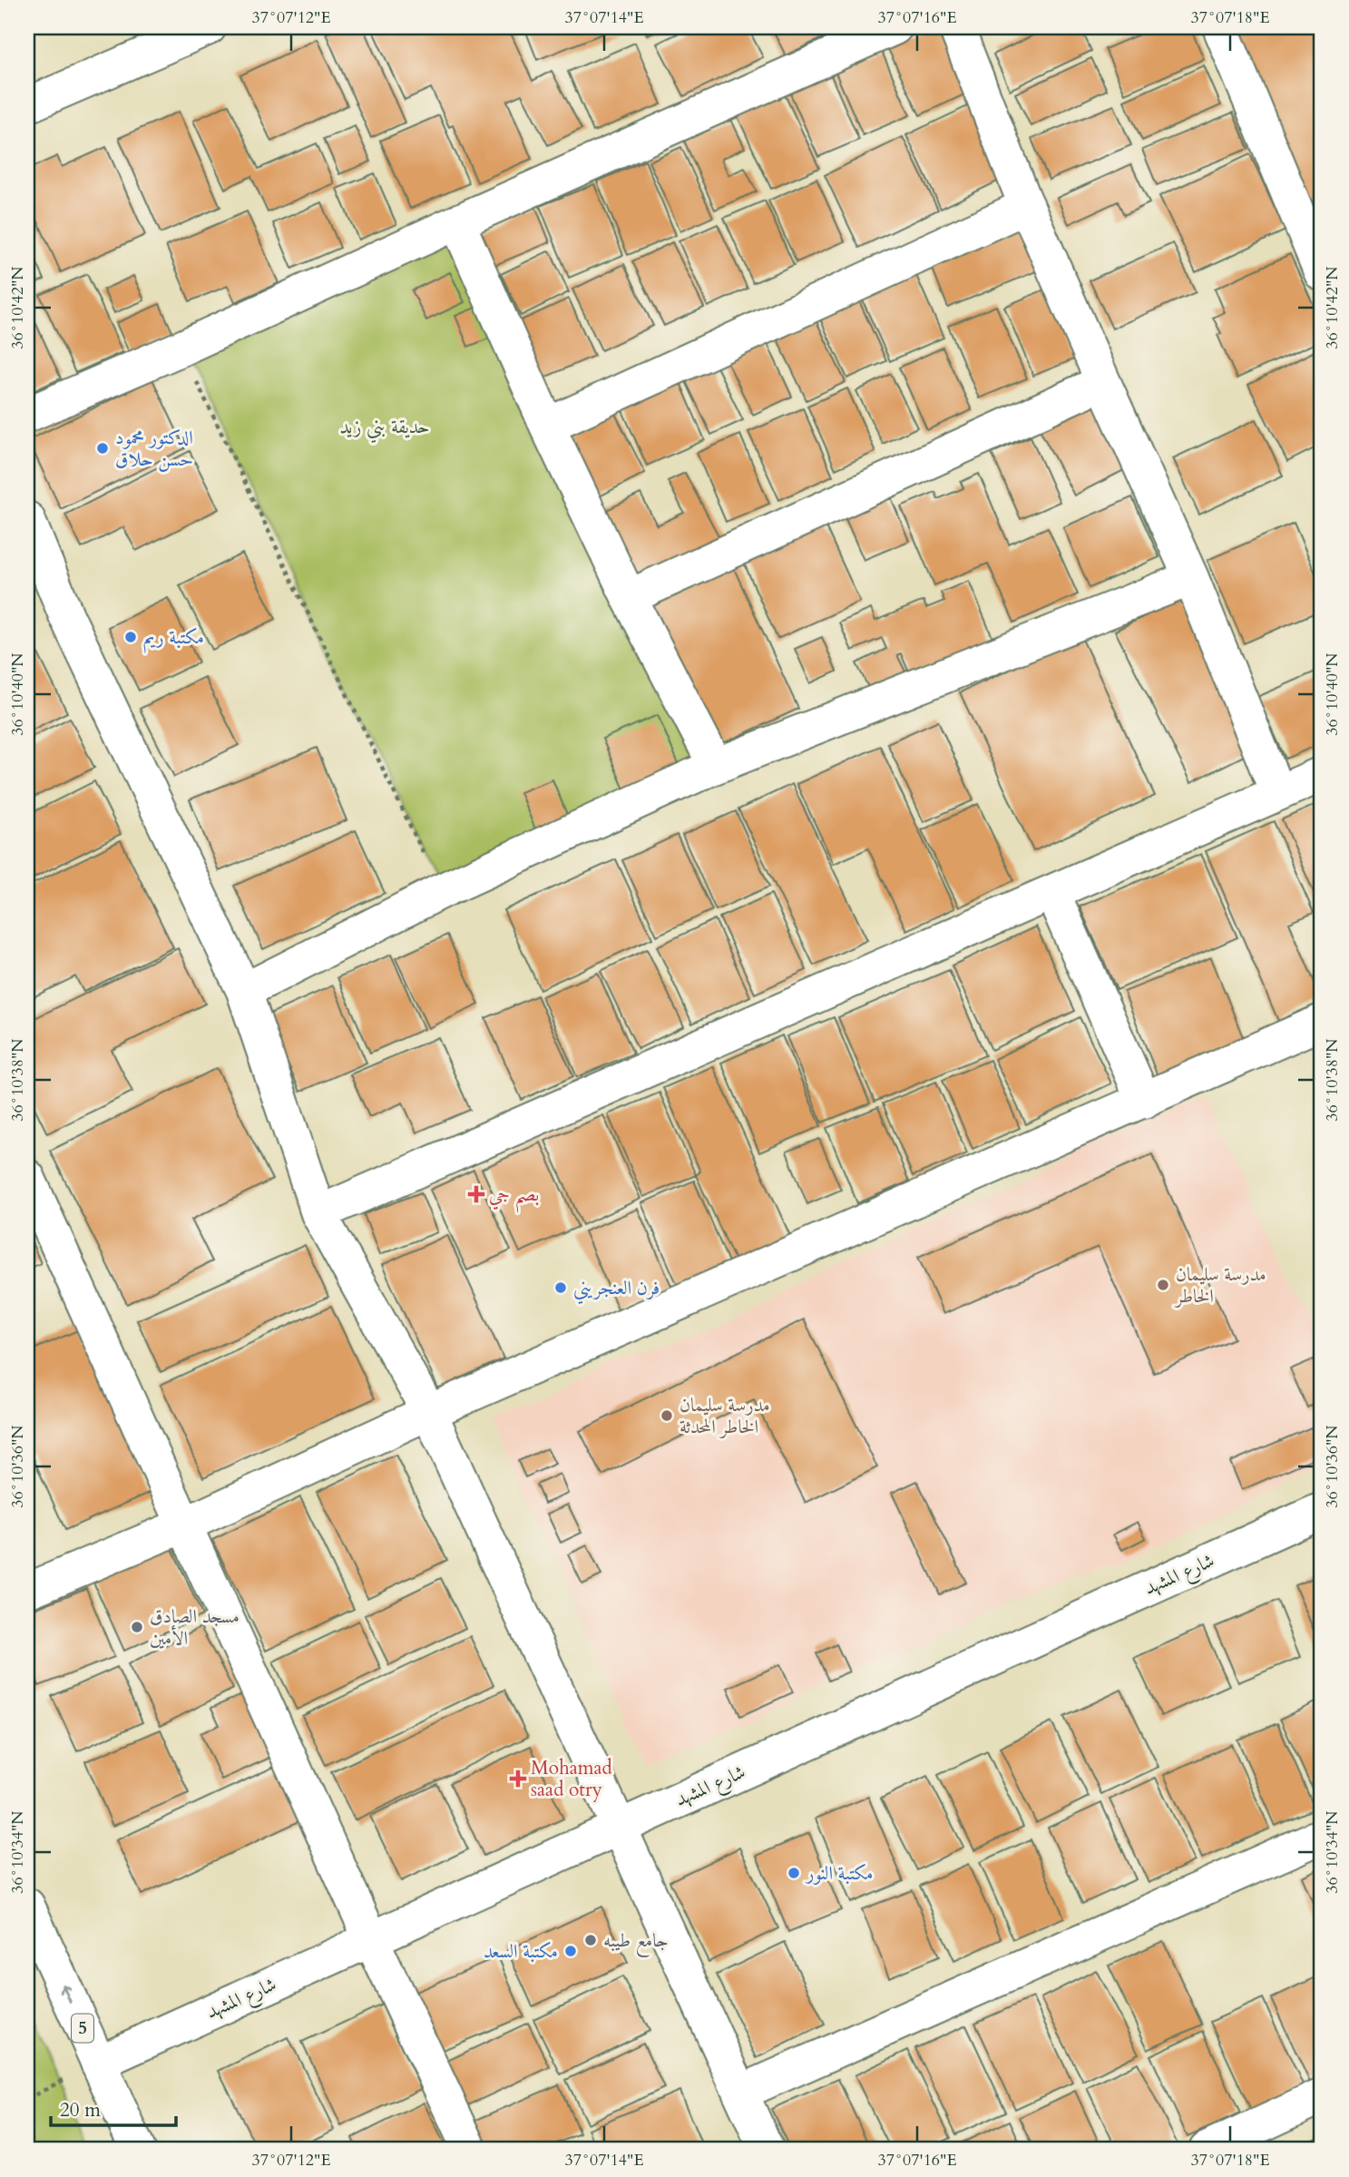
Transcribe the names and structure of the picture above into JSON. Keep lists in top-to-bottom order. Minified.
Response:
{"streets":{"main road":["شارع المشهد","5"]},"crossings":[["شارع المشهد","5"]],"parks":["حديقة بني زيد"],"places":{"other":["الدكتور محمود حسن حلاق","مكتبة ريم","مدرسة سليمان الخاطر","فرن العنجريني","مدرسة سليمان الخاطر المحدثة","مسجد الصادق الأمين","مكتبة النور","جامع طيبه","مكتبة السعد"],"health":["بصم جي","Mohamad saad otry"]},"scale_bar":"20 m","coordinates":["37°07'12\"E","37°07'14\"E","37°07'16\"E","37°07'18\"E","36°10'42\"N","36°10'40\"N","36°10'38\"N","36°10'36\"N","36°10'34\"N"]}
